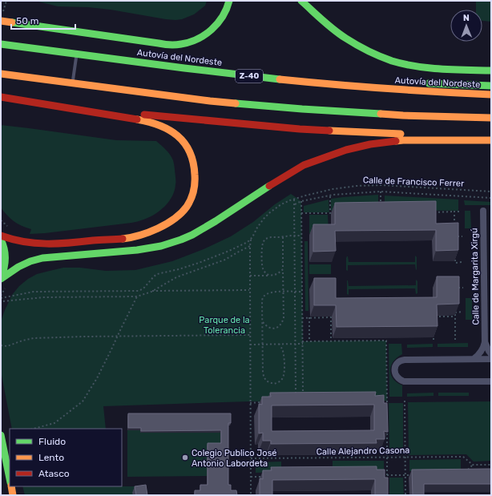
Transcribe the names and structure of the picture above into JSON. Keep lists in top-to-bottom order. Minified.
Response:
{"streets":{"main road":["Autovía del Nordeste","Z-40"],"street":["Calle de Margarita Xirgú"],"path":["Calle de Francisco Ferrer","Calle Alejandro Casona"]},"parks":["Parque de la Tolerancia"],"places":["Colegio Publico José Antonio Labordeta"],"legend":["Fluido","Lento","Atasco"],"scale_bar":"50 m","north":"top"}
